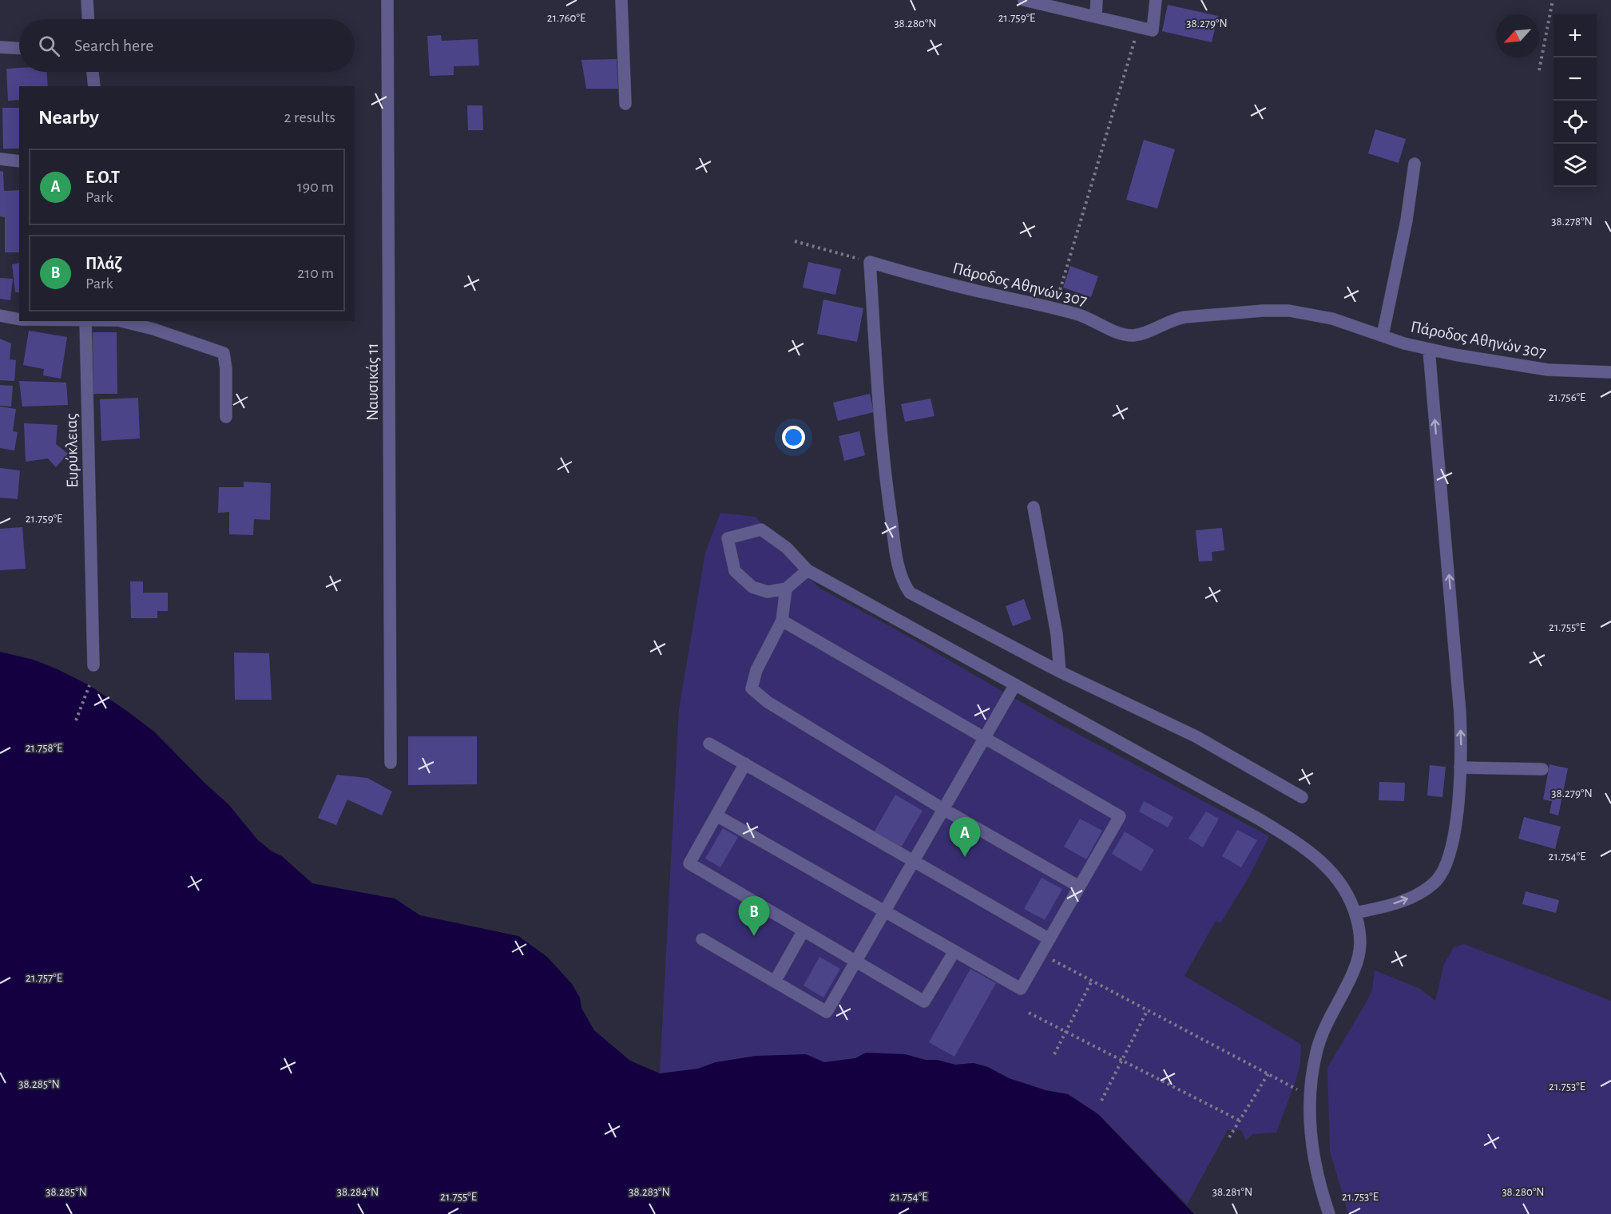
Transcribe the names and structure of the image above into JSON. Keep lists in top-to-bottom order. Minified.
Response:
{"streets":{"street":["Πάροδος Αθηνών 307","Ναυσικάς 11","Ευρύκλειας"]},"north":"bottom left","page":{"map_buttons":["+","−"],"search":"Search here","heading":["Nearby","2 results"],"list":[{"mark":"A","name":"E.O.T","note":"Park","value":"190 m"},{"mark":"B","name":"Πλάζ","note":"Park","value":"210 m"}],"pins":["A","B"]},"coordinates":["21.760°E","21.759°E","38.280°N","38.279°N","38.278°N","21.756°E","21.755°E","21.758°E","21.754°E","21.757°E","38.285°N","21.753°E","38.284°N","38.283°N","38.281°N"]}
